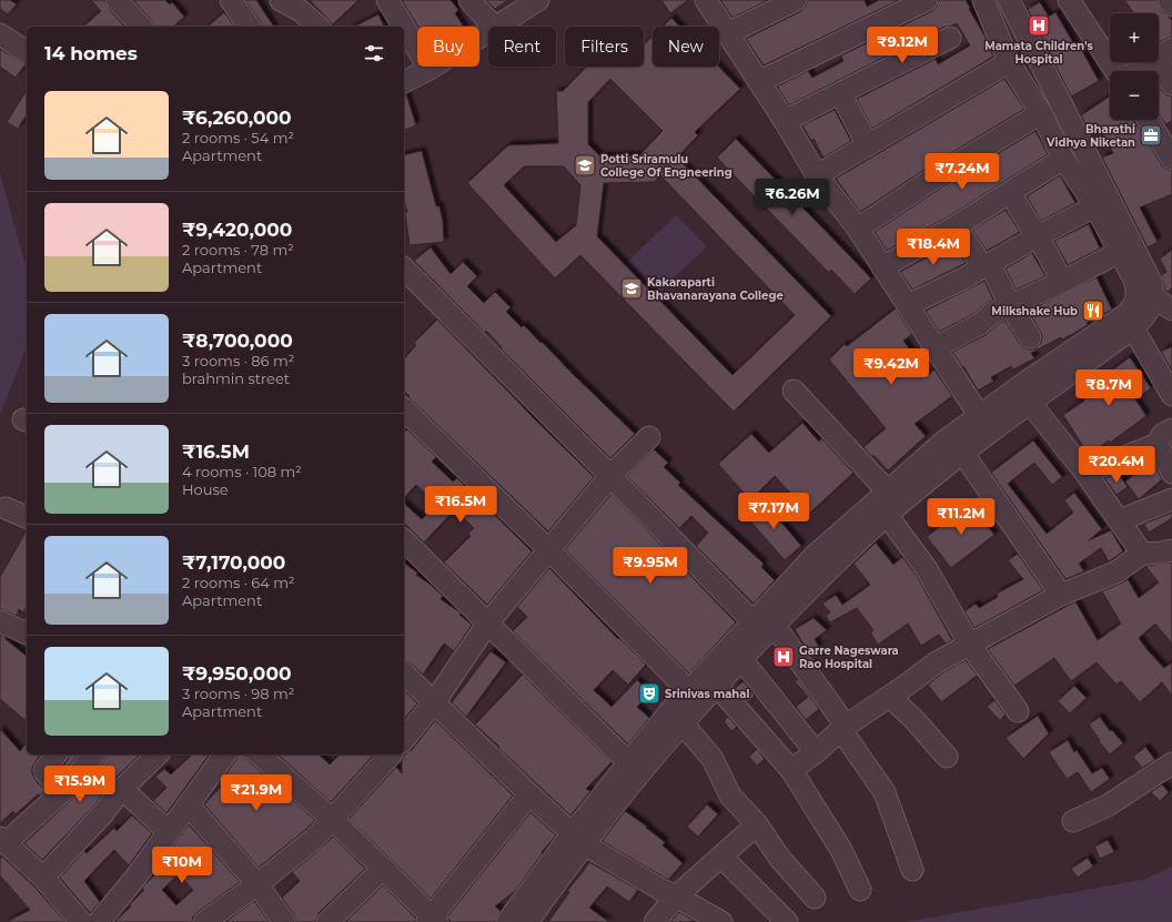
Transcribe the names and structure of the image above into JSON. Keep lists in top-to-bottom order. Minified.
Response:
{"places":{"hospital":["Mamata Children's Hospital","Garre Nageswara Rao Hospital"],"office":["Bharathi Vidhya Niketan"],"school or university":["Potti Sriramulu College Of Engneering","Kakaraparti Bhavanarayana College"],"restaurant":["Milkshake Hub"],"theatre":["Srinivas mahal"]},"page":{"map_buttons":["+","−"],"price":["₹9.12M","₹7.24M","₹6.26M","₹18.4M","₹9.42M","₹8.7M","₹20.4M","₹16.5M","₹7.17M","₹11.2M","₹9.95M","₹15.9M","₹21.9M","₹10M"],"chip":["Buy","Rent","Filters","New"],"heading":"14 homes","list":[{"name":"₹6,260,000","note":"2 rooms · 54 m² · Apartment"},{"name":"₹9,420,000","note":"2 rooms · 78 m² · Apartment"},{"name":"₹8,700,000","note":"3 rooms · 86 m² · brahmin street"},{"name":"₹16.5M","note":"4 rooms · 108 m² · House"},{"name":"₹7,170,000","note":"2 rooms · 64 m² · Apartment"},{"name":"₹9,950,000","note":"3 rooms · 98 m² · Apartment"}]}}
